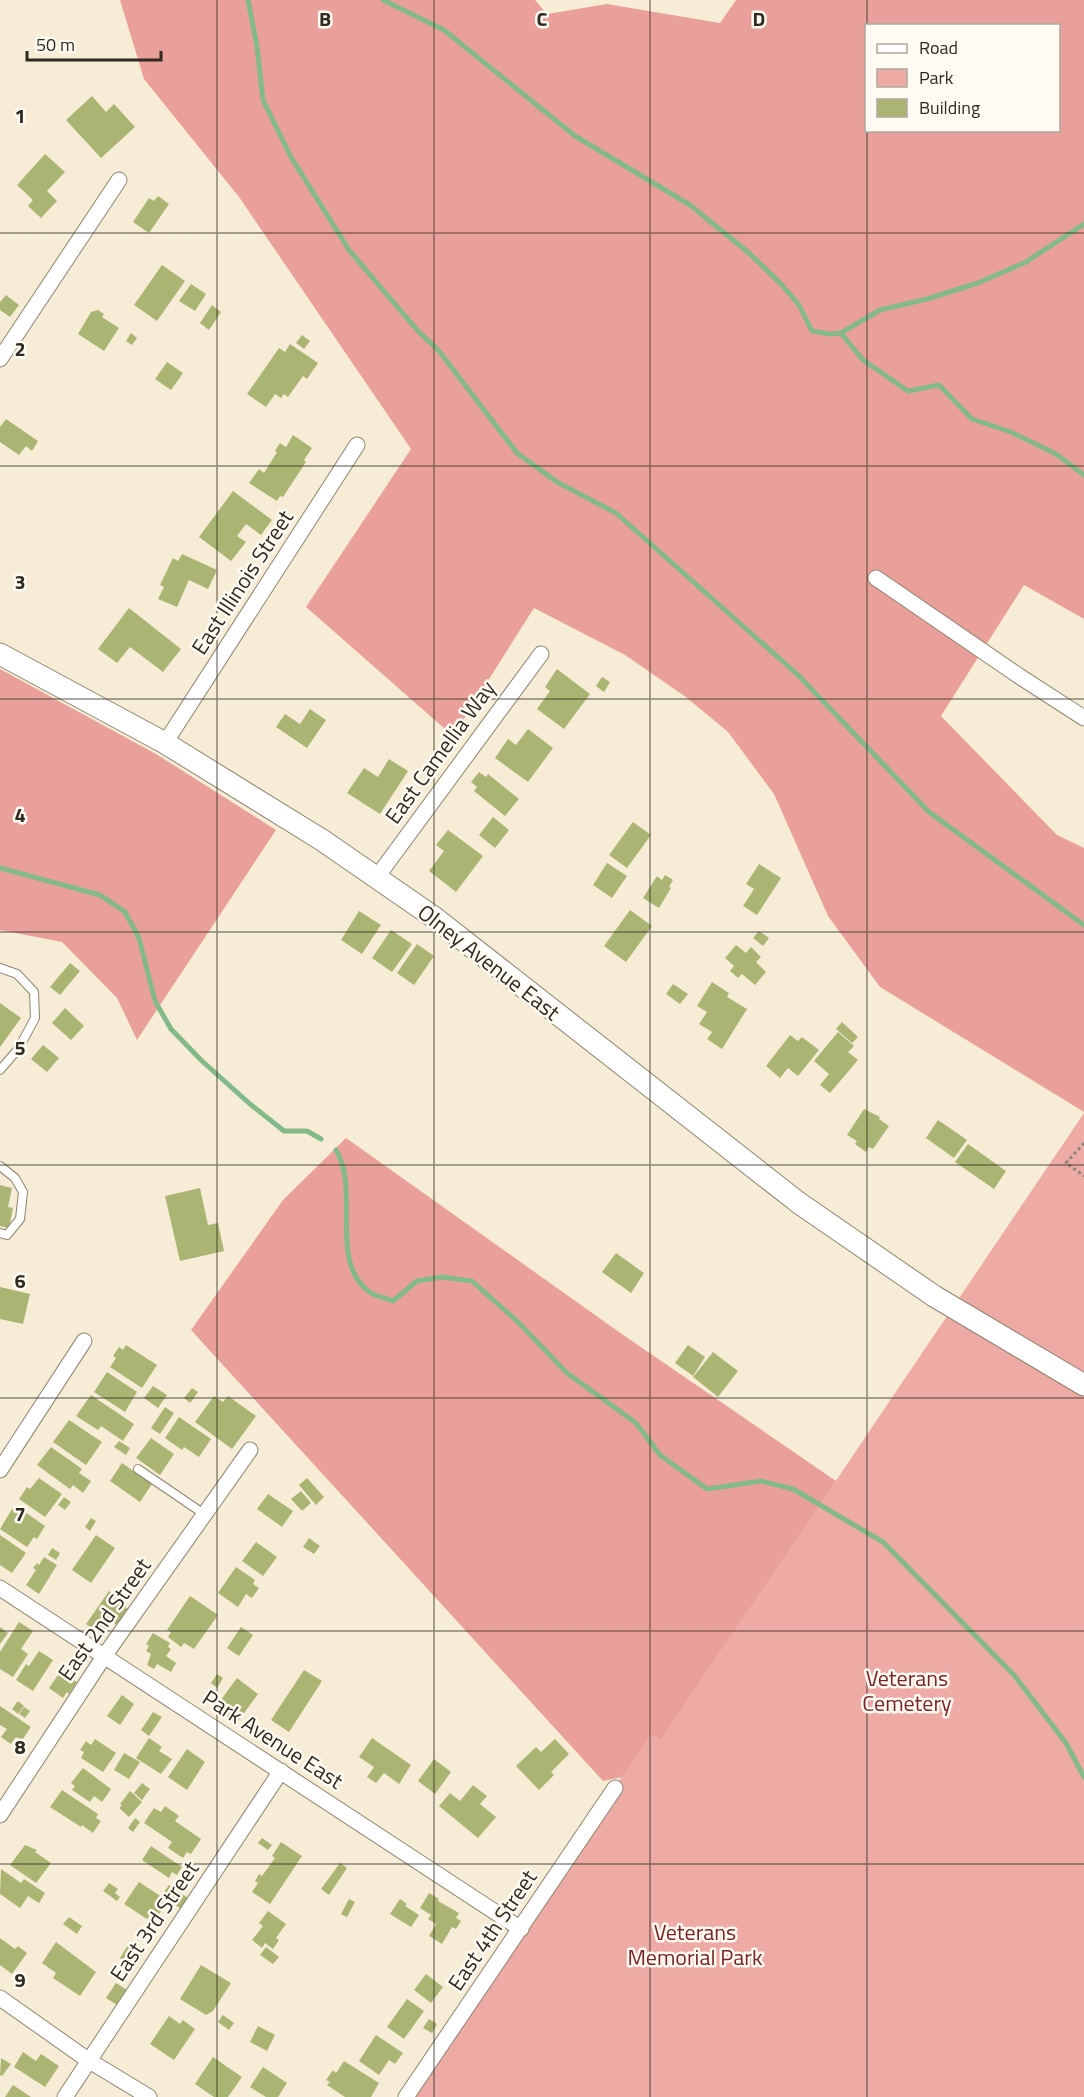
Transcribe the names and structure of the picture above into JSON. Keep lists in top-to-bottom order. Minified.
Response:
{"streets":{"main road":["Olney Avenue East"],"street":["East Illinois Street","East Camellia Way","East 2nd Street","Park Avenue East","East 3rd Street","East 4th Street"]},"crossings":[["East Illinois Street","Olney Avenue East"],["East Camellia Way","Olney Avenue East"],["East 2nd Street","Park Avenue East"],["Park Avenue East","East 3rd Street"],["Park Avenue East","East 4th Street"]],"parks":["Veterans Cemetery","Veterans Memorial Park"],"legend":["Road","Park","Building"],"scale_bar":"50 m","grid":{"columns":["B","C","D"],"rows":["1","2","3","4","5","6","7","8","9"]}}
